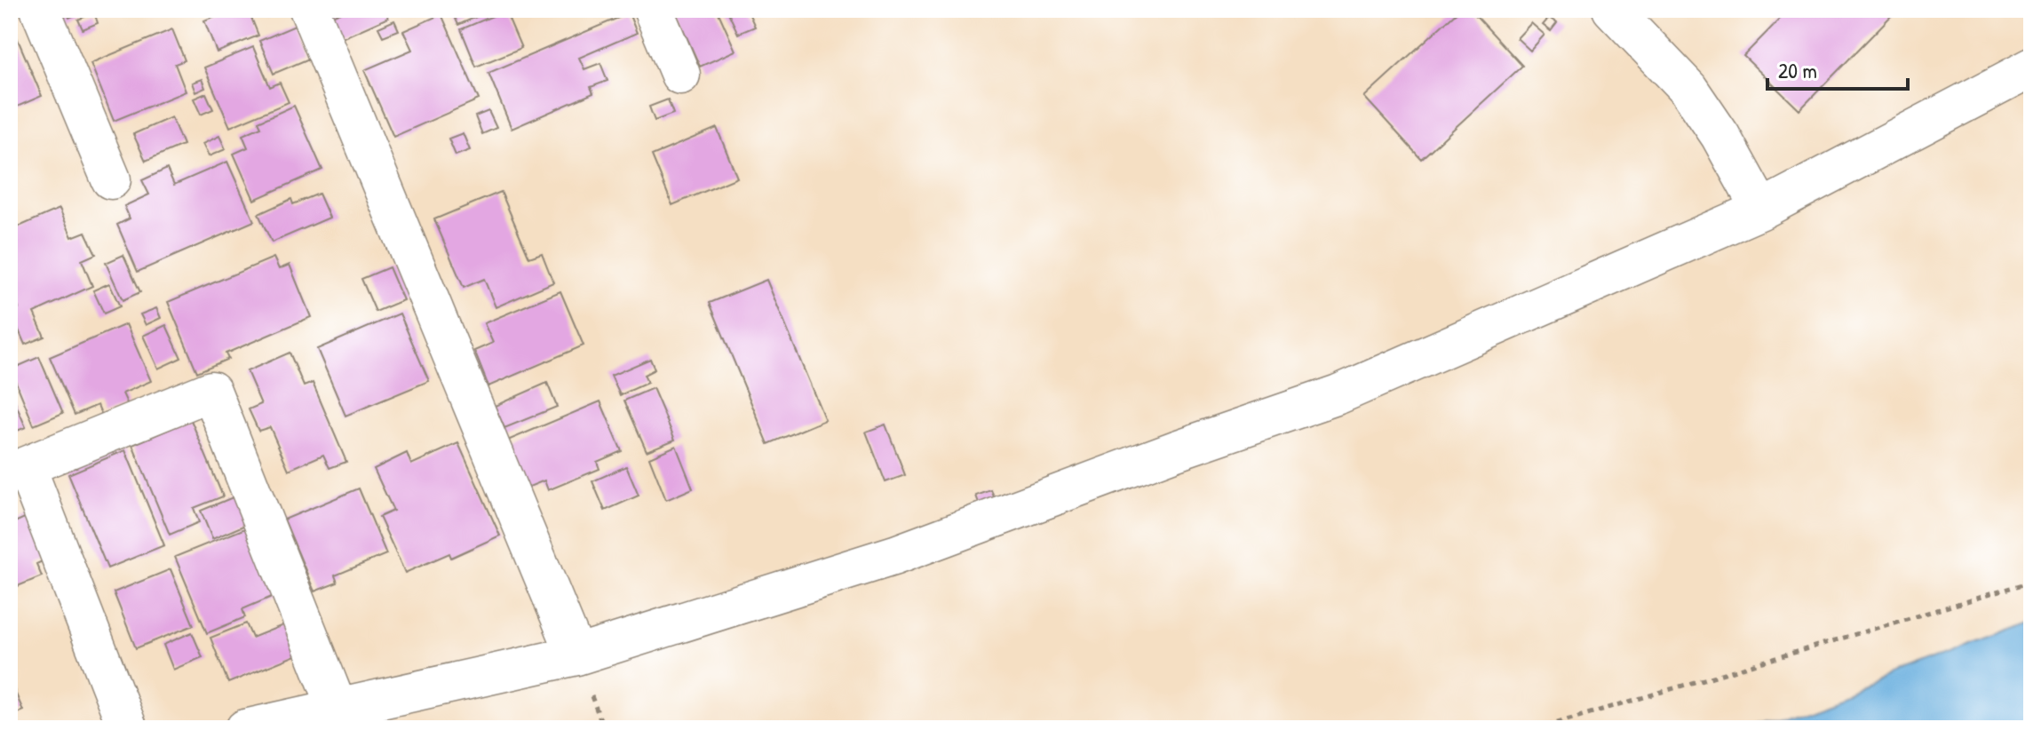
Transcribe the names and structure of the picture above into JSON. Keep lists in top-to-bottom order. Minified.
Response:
{"scale_bar":"20 m"}
